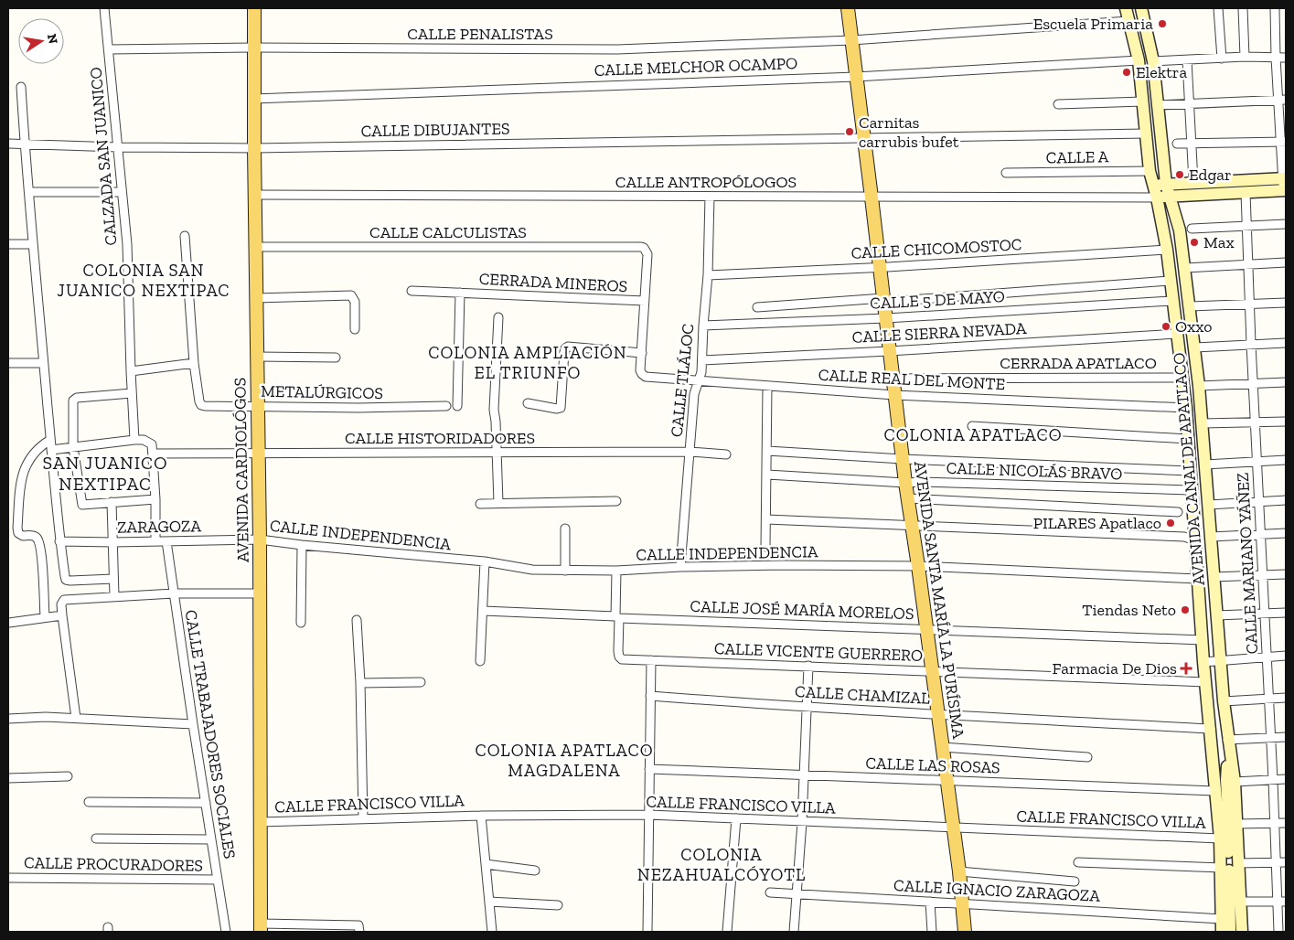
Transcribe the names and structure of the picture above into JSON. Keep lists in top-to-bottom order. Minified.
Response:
{"streets":{"main road":["AVENIDA CARDIOLÓGOS","AVENIDA SANTA MARÍA LA PURÍSIMA"],"street":["CALLE PENALISTAS","CALLE MELCHOR OCAMPO","CALLE DIBUJANTES","CALZADA SAN JUANICO","CALLE A","CALLE ANTROPÓLOGOS","CALLE CALCULISTAS","CALLE CHICOMOSTOC","CERRADA MINEROS","CALLE 5 DE MAYO","CALLE SIERRA NEVADA","CERRADA APATLACO","CALLE REAL DEL MONTE","CALLE TLÁLOC","METALÚRGICOS","CALLE HISTORIDADORES","AVENIDA CANAL DE APATLACO","CALLE NICOLÁS BRAVO","ZARAGOZA","CALLE INDEPENDENCIA","CALLE MARIANO YÁÑEZ","CALLE JOSÉ MARÍA MORELOS","CALLE VICENTE GUERRERO","CALLE CHAMIZAL","CALLE TRABAJADORES SOCIALES","CALLE LAS ROSAS","CALLE FRANCISCO VILLA","CALLE PROCURADORES","CALLE IGNACIO ZARAGOZA"]},"crossings":[["CALLE PENALISTAS","CALZADA SAN JUANICO"],["CALLE PENALISTAS","AVENIDA CANAL DE APATLACO"],["CALLE PENALISTAS","AVENIDA CARDIOLÓGOS"],["CALLE PENALISTAS","AVENIDA SANTA MARÍA LA PURÍSIMA"],["CALLE MELCHOR OCAMPO","AVENIDA CANAL DE APATLACO"],["CALLE MELCHOR OCAMPO","AVENIDA CARDIOLÓGOS"],["CALLE MELCHOR OCAMPO","AVENIDA SANTA MARÍA LA PURÍSIMA"],["CALLE DIBUJANTES","CALZADA SAN JUANICO"],["CALLE DIBUJANTES","AVENIDA CANAL DE APATLACO"],["CALLE DIBUJANTES","AVENIDA CARDIOLÓGOS"],["CALLE DIBUJANTES","AVENIDA SANTA MARÍA LA PURÍSIMA"],["CALLE A","AVENIDA CANAL DE APATLACO"],["CALLE ANTROPÓLOGOS","CALLE TLÁLOC"],["CALLE ANTROPÓLOGOS","AVENIDA CANAL DE APATLACO"],["CALLE ANTROPÓLOGOS","AVENIDA CARDIOLÓGOS"],["CALLE ANTROPÓLOGOS","AVENIDA SANTA MARÍA LA PURÍSIMA"],["CALLE CALCULISTAS","CERRADA MINEROS"],["CALLE CALCULISTAS","AVENIDA CARDIOLÓGOS"],["CALLE CHICOMOSTOC","CALLE TLÁLOC"],["CALLE CHICOMOSTOC","AVENIDA CANAL DE APATLACO"],["CALLE CHICOMOSTOC","AVENIDA SANTA MARÍA LA PURÍSIMA"],["CALLE 5 DE MAYO","CALLE TLÁLOC"],["CALLE 5 DE MAYO","AVENIDA CANAL DE APATLACO"],["CALLE 5 DE MAYO","AVENIDA SANTA MARÍA LA PURÍSIMA"],["CALLE SIERRA NEVADA","CALLE TLÁLOC"],["CALLE SIERRA NEVADA","AVENIDA CANAL DE APATLACO"],["CALLE SIERRA NEVADA","AVENIDA SANTA MARÍA LA PURÍSIMA"],["CERRADA APATLACO","AVENIDA CANAL DE APATLACO"],["CERRADA APATLACO","AVENIDA SANTA MARÍA LA PURÍSIMA"],["CALLE REAL DEL MONTE","CALLE TLÁLOC"],["CALLE REAL DEL MONTE","AVENIDA CANAL DE APATLACO"],["CALLE REAL DEL MONTE","AVENIDA SANTA MARÍA LA PURÍSIMA"],["CALLE TLÁLOC","CALLE HISTORIDADORES"],["CALLE TLÁLOC","CALLE INDEPENDENCIA"],["METALÚRGICOS","AVENIDA CARDIOLÓGOS"],["CALLE HISTORIDADORES","AVENIDA CARDIOLÓGOS"],["AVENIDA CANAL DE APATLACO","CALLE NICOLÁS BRAVO"],["AVENIDA CANAL DE APATLACO","CALLE INDEPENDENCIA"],["AVENIDA CANAL DE APATLACO","CALLE JOSÉ MARÍA MORELOS"],["AVENIDA CANAL DE APATLACO","CALLE VICENTE GUERRERO"],["AVENIDA CANAL DE APATLACO","CALLE CHAMIZAL"],["AVENIDA CANAL DE APATLACO","CALLE LAS ROSAS"],["AVENIDA CANAL DE APATLACO","CALLE FRANCISCO VILLA"],["AVENIDA CANAL DE APATLACO","CALLE IGNACIO ZARAGOZA"],["AVENIDA CARDIOLÓGOS","ZARAGOZA"],["AVENIDA CARDIOLÓGOS","CALLE INDEPENDENCIA"],["AVENIDA CARDIOLÓGOS","CALLE FRANCISCO VILLA"],["CALLE NICOLÁS BRAVO","AVENIDA SANTA MARÍA LA PURÍSIMA"],["ZARAGOZA","CALLE INDEPENDENCIA"],["ZARAGOZA","CALLE TRABAJADORES SOCIALES"],["CALLE INDEPENDENCIA","AVENIDA SANTA MARÍA LA PURÍSIMA"],["AVENIDA SANTA MARÍA LA PURÍSIMA","CALLE JOSÉ MARÍA MORELOS"],["AVENIDA SANTA MARÍA LA PURÍSIMA","CALLE VICENTE GUERRERO"],["AVENIDA SANTA MARÍA LA PURÍSIMA","CALLE CHAMIZAL"],["AVENIDA SANTA MARÍA LA PURÍSIMA","CALLE LAS ROSAS"],["AVENIDA SANTA MARÍA LA PURÍSIMA","CALLE FRANCISCO VILLA"],["AVENIDA SANTA MARÍA LA PURÍSIMA","CALLE IGNACIO ZARAGOZA"],["CALLE JOSÉ MARÍA MORELOS","CALLE VICENTE GUERRERO"],["CALLE TRABAJADORES SOCIALES","CALLE PROCURADORES"]],"districts":["COLONIA SAN JUANICO NEXTIPAC","COLONIA AMPLIACIÓN EL TRIUNFO","COLONIA APATLACO","SAN JUANICO NEXTIPAC","COLONIA APATLACO MAGDALENA","COLONIA NEZAHUALCÓYOTL"],"places":{"other":["Escuela Primaria","Elektra","Carnitas carrubis bufet","Edgar","Max","Oxxo","PILARES Apatlaco","Tiendas Neto"],"health":["Farmacia De Dios"]},"north":"right"}
